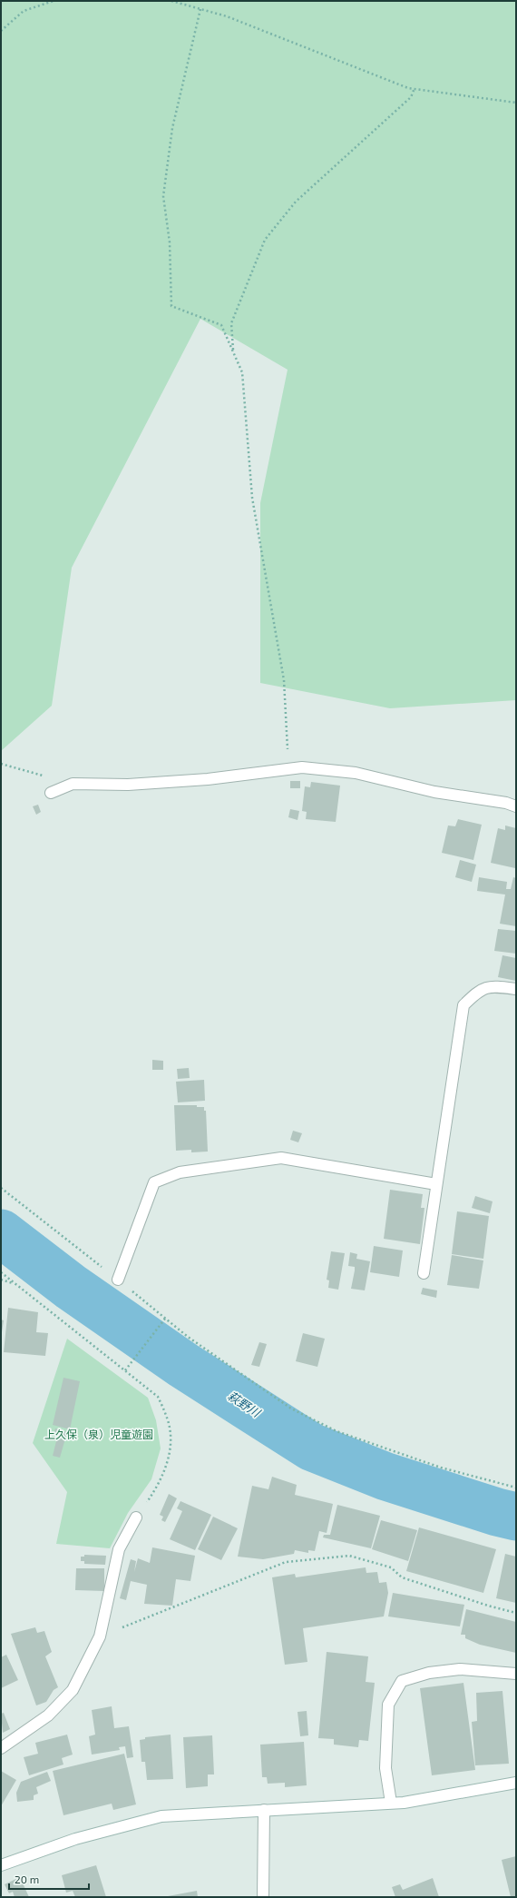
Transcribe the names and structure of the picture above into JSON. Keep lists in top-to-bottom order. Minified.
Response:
{"water":["萩野川"],"parks":["上久保（泉）児童遊園"],"scale_bar":"20 m"}
